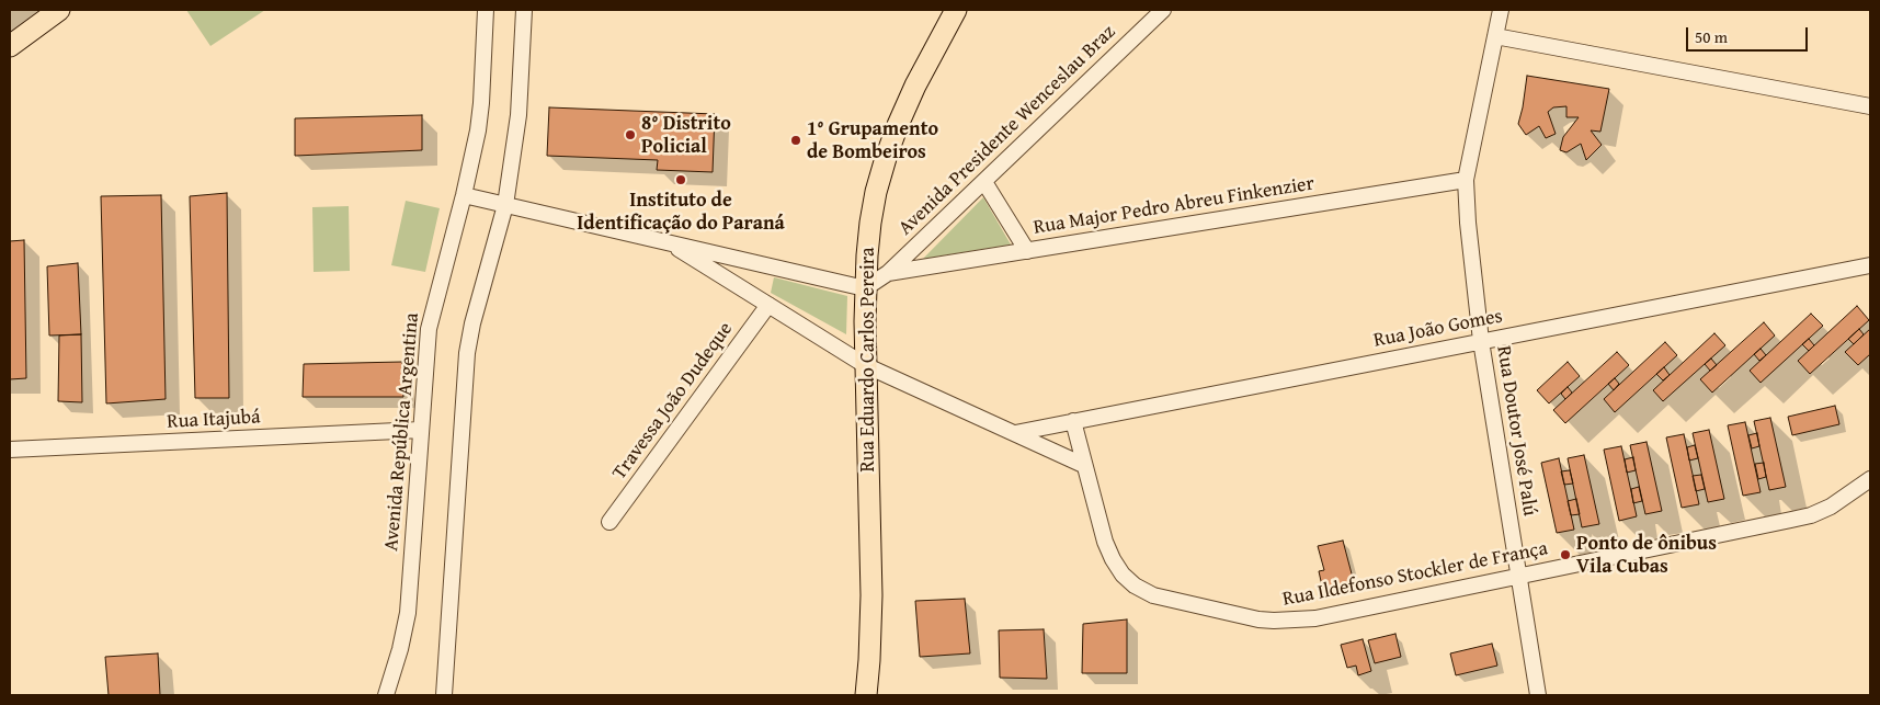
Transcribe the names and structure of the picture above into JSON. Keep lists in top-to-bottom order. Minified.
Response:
{"streets":{"main road":["Rua Eduardo Carlos Pereira"],"street":["Avenida Presidente Wenceslau Braz","Rua Major Pedro Abreu Finkenzier","Rua João Gomes","Travessa João Dudeque","Rua Itajubá","Rua Doutor José Palú","Avenida República Argentina","Rua Ildefonso Stockler de França"]},"crossings":[["Avenida Presidente Wenceslau Braz","Rua Major Pedro Abreu Finkenzier"],["Avenida Presidente Wenceslau Braz","Rua Eduardo Carlos Pereira"],["Rua Major Pedro Abreu Finkenzier","Rua Doutor José Palú"],["Rua João Gomes","Rua Doutor José Palú"],["Rua João Gomes","Rua Ildefonso Stockler de França"],["Rua Itajubá","Avenida República Argentina"],["Rua Doutor José Palú","Rua Ildefonso Stockler de França"]],"places":["8° Distrito Policial","1° Grupamento de Bombeiros","Instituto de Identificação do Paraná","Ponto de ônibus Vila Cubas"],"scale_bar":"50 m"}
